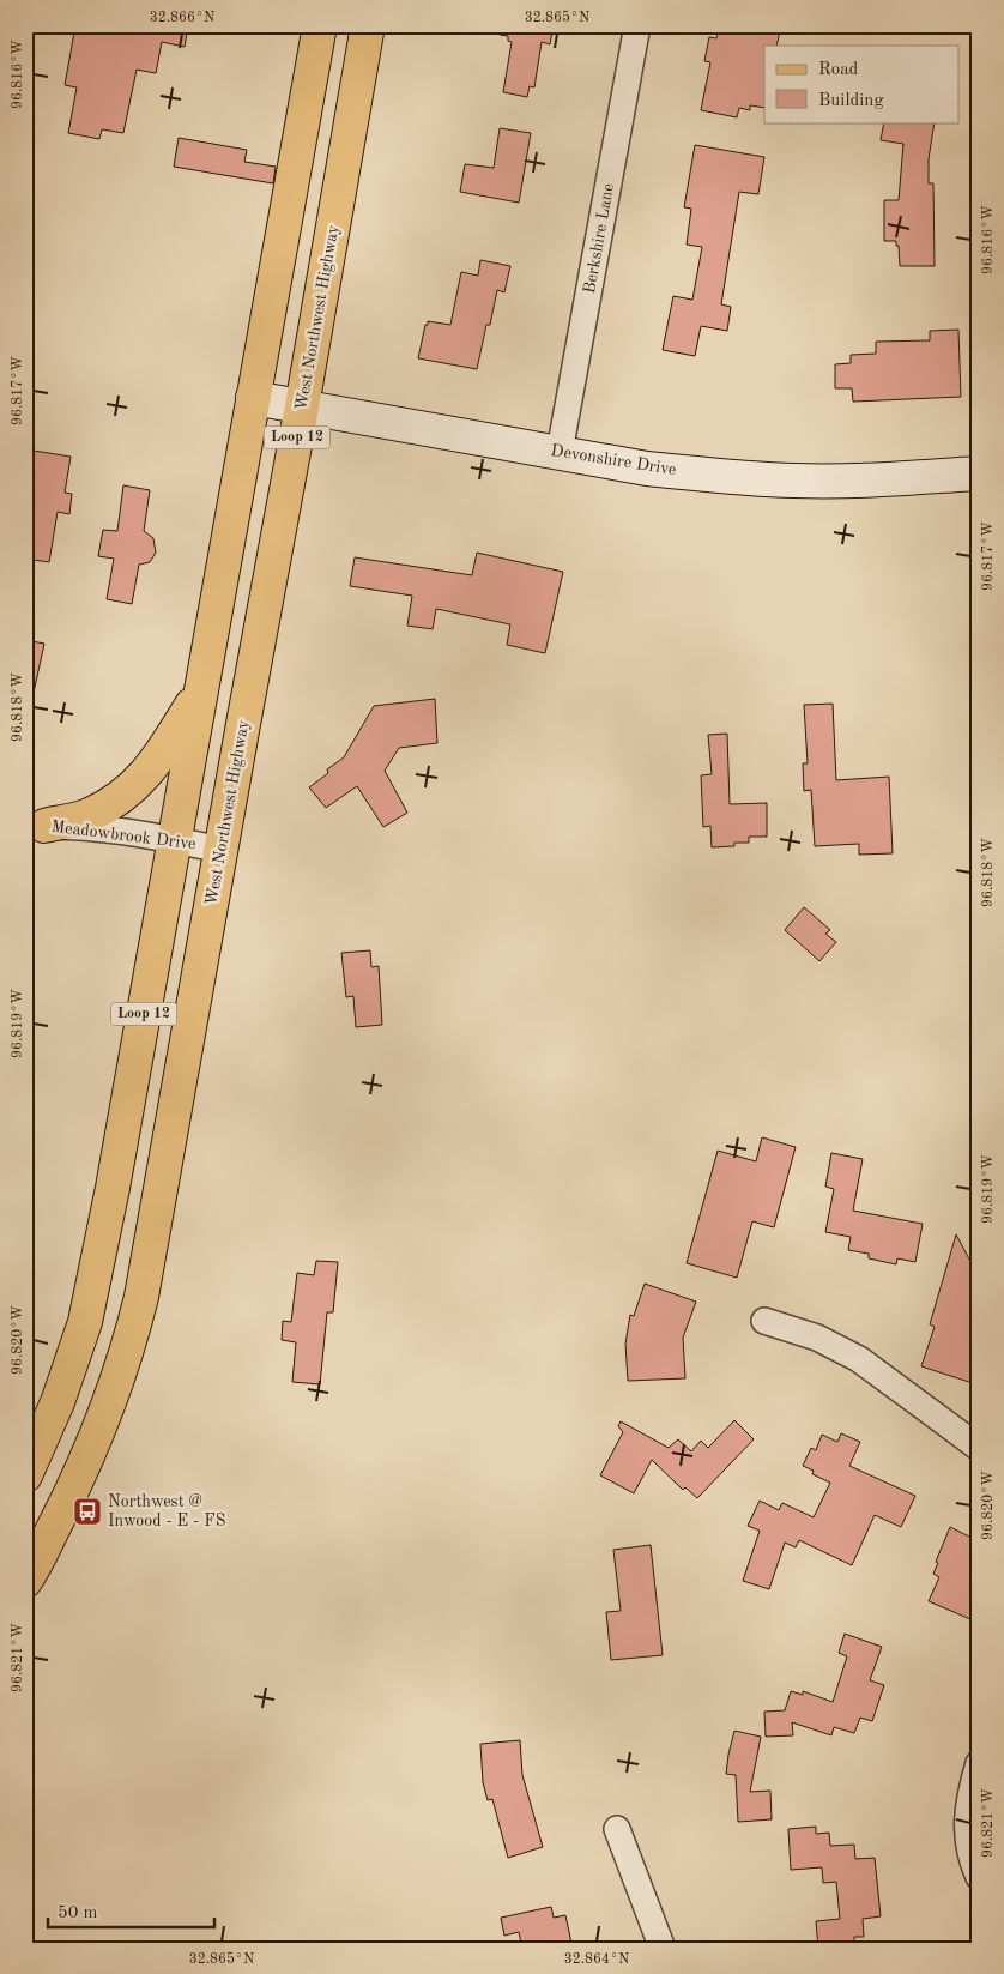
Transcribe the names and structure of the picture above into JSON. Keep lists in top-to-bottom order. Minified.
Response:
{"streets":{"main road":["West Northwest Highway","Loop 12"],"street":["Berkshire Lane","Devonshire Drive","Meadowbrook Drive"]},"crossings":[["Berkshire Lane","Devonshire Drive"],["West Northwest Highway","Devonshire Drive"],["West Northwest Highway","Meadowbrook Drive"],["Loop 12","Devonshire Drive"],["Loop 12","Meadowbrook Drive"]],"places":{"bus stop":["Northwest @ Inwood - E - FS"]},"legend":["Road","Building"],"scale_bar":"50 m","coordinates":["32.866°N","32.865°N","96.816°W","96.817°W","96.818°W","96.819°W","96.820°W","96.821°W","32.864°N"]}
